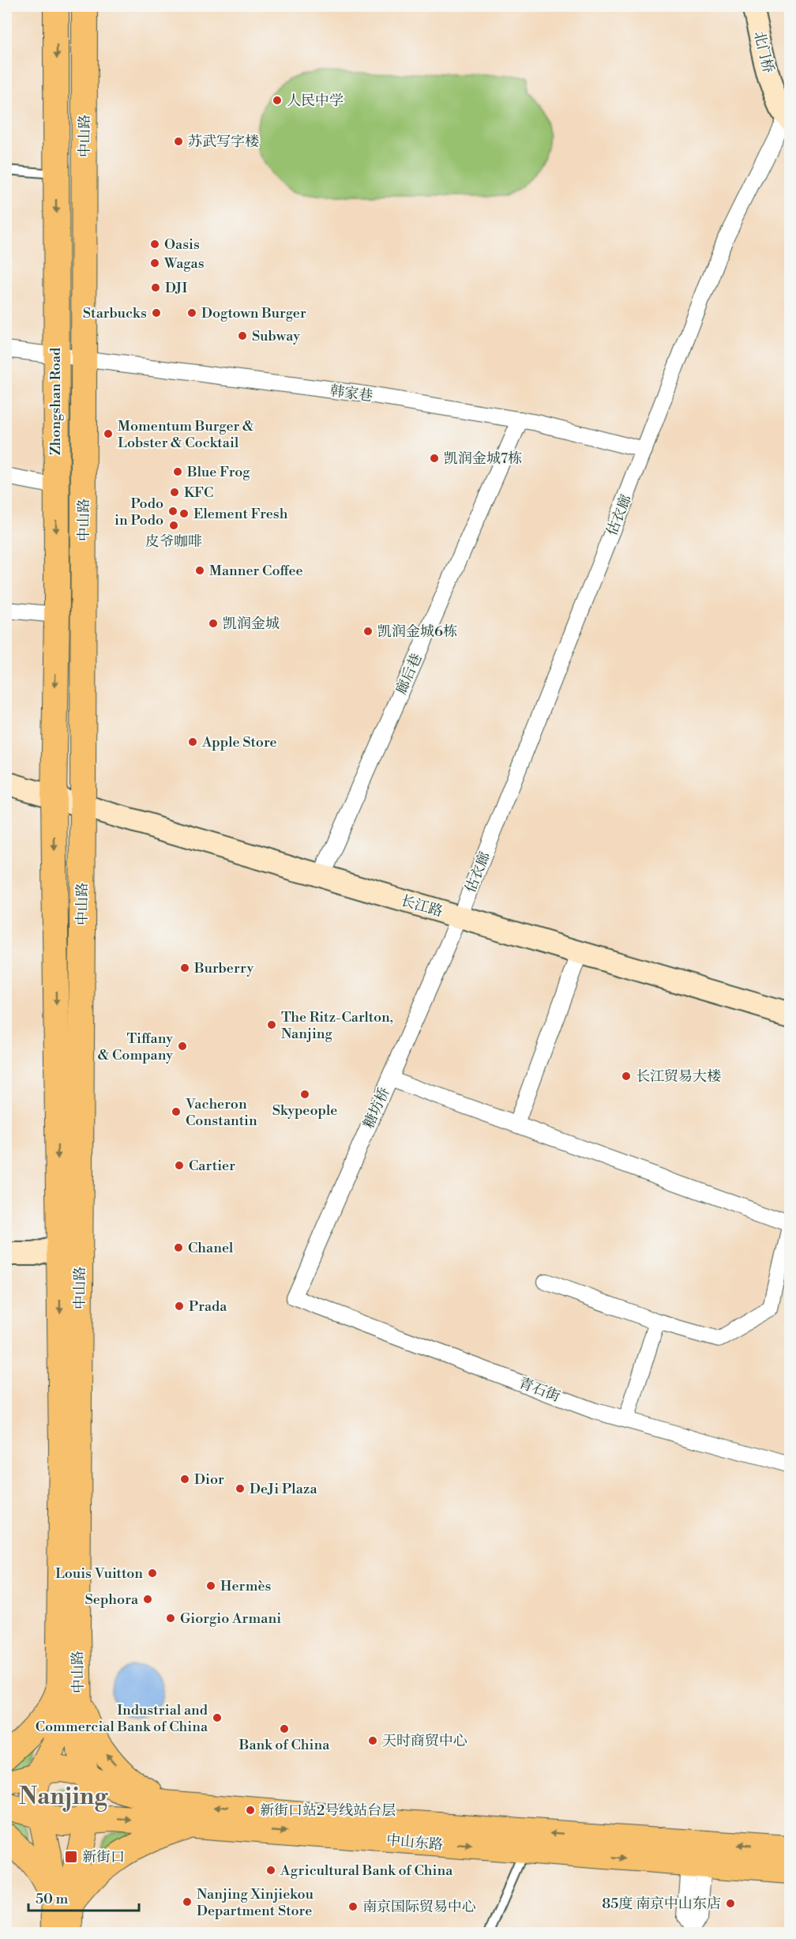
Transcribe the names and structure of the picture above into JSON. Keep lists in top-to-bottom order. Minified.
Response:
{"streets":{"main road":["北门桥","中山路","Zhongshan Road","长江路","中山东路"],"street":["韩家巷","估衣廊","廊后巷","糖坊桥","青石街"]},"crossings":[["北门桥","估衣廊"],["中山路","韩家巷"],["中山路","Zhongshan Road"],["中山路","长江路"],["中山路","中山东路"],["韩家巷","Zhongshan Road"],["韩家巷","估衣廊"],["韩家巷","廊后巷"],["Zhongshan Road","长江路"],["估衣廊","长江路"],["估衣廊","糖坊桥"],["廊后巷","长江路"],["长江路","糖坊桥"],["糖坊桥","青石街"]],"one_way":["Zhongshan Road"],"districts":["Nanjing"],"places":{"other":["人民中学","苏武写字楼","Oasis","Wagas","DJI","Starbucks","Dogtown Burger","Subway","Momentum Burger & Lobster & Cocktail","凯润金城7栋","Blue Frog","KFC","Podo in Podo","Element Fresh","皮爷咖啡","Manner Coffee","凯润金城","凯润金城6栋","Apple Store","Burberry","The Ritz-Carlton, Nanjing","Tiffany & Company","长江贸易大楼","Skypeople","Vacheron Constantin","Cartier","Chanel","Prada","Dior","DeJi Plaza","Louis Vuitton","Hermès","Sephora","Giorgio Armani","Industrial and Commercial Bank of China","Bank of China","天时商贸中心","新街口站2号线站台层","Agricultural Bank of China","Nanjing Xinjiekou Department Store","85度 南京中山东店","南京国际贸易中心"],"transit":["新街口"]},"scale_bar":"50 m"}
